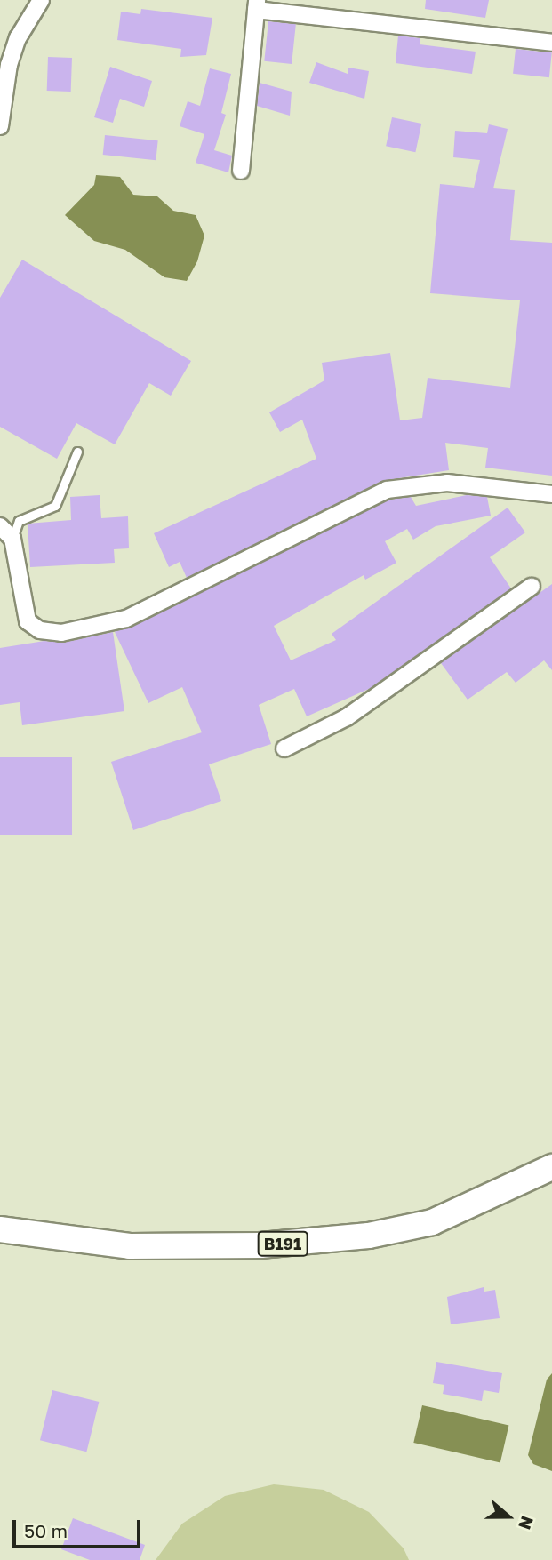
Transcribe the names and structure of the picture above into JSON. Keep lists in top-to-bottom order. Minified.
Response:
{"streets":{"main road":["B191"]},"scale_bar":"50 m","north":"right"}
